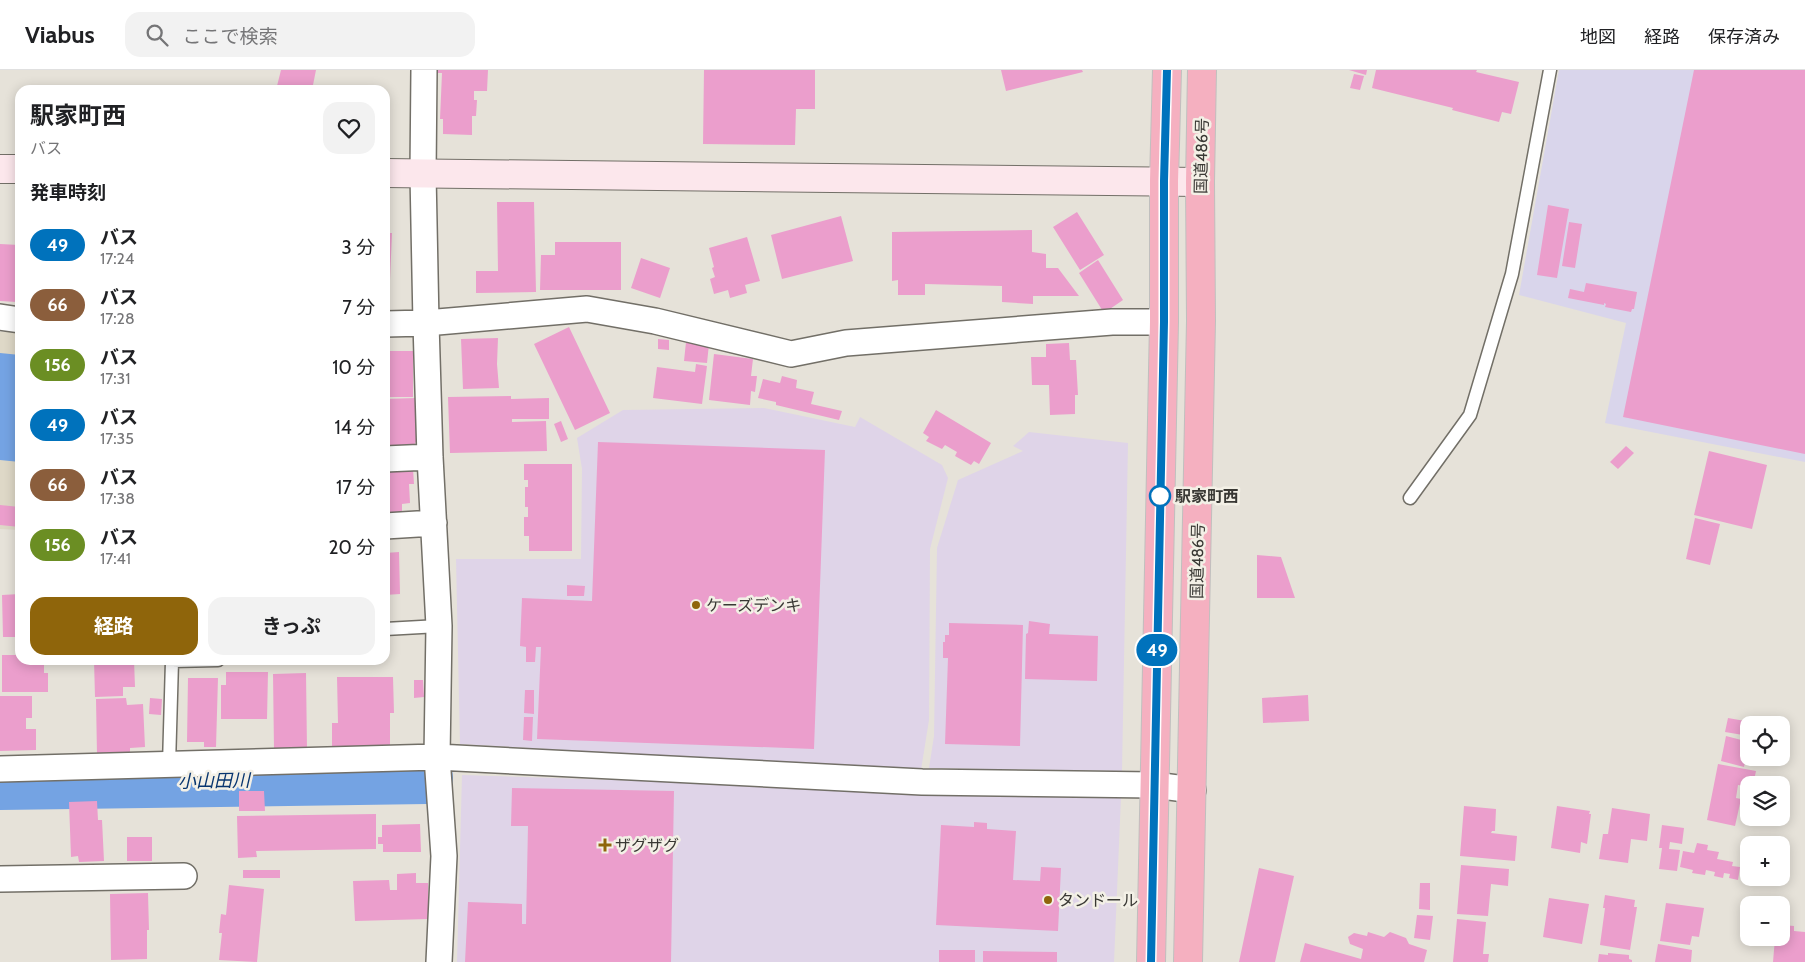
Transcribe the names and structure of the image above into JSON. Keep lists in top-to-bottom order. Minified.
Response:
{"streets":{"highway":["国道486号"]},"water":["小山田川"],"places":{"other":["駅家町西","ケーズデンキ","タンドール"],"health":["ザグザグ"]},"lines":["bus line 49"],"page":{"header":"Viabus","search":"ここで検索","nav":["地図","経路","保存済み"],"on_map":"49","heading":[["駅家町西","バス"],"発車時刻"],"list":[{"mark":"49","name":"バス","note":"17:24","value":"3 分"},{"mark":"66","name":"バス","note":"17:28","value":"7 分"},{"mark":"156","name":"バス","note":"17:31","value":"10 分"},{"mark":"49","name":"バス","note":"17:35","value":"14 分"},{"mark":"66","name":"バス","note":"17:38","value":"17 分"},{"mark":"156","name":"バス","note":"17:41","value":"20 分"}],"buttons":["経路","きっぷ"],"map_buttons":["+","−"]}}
